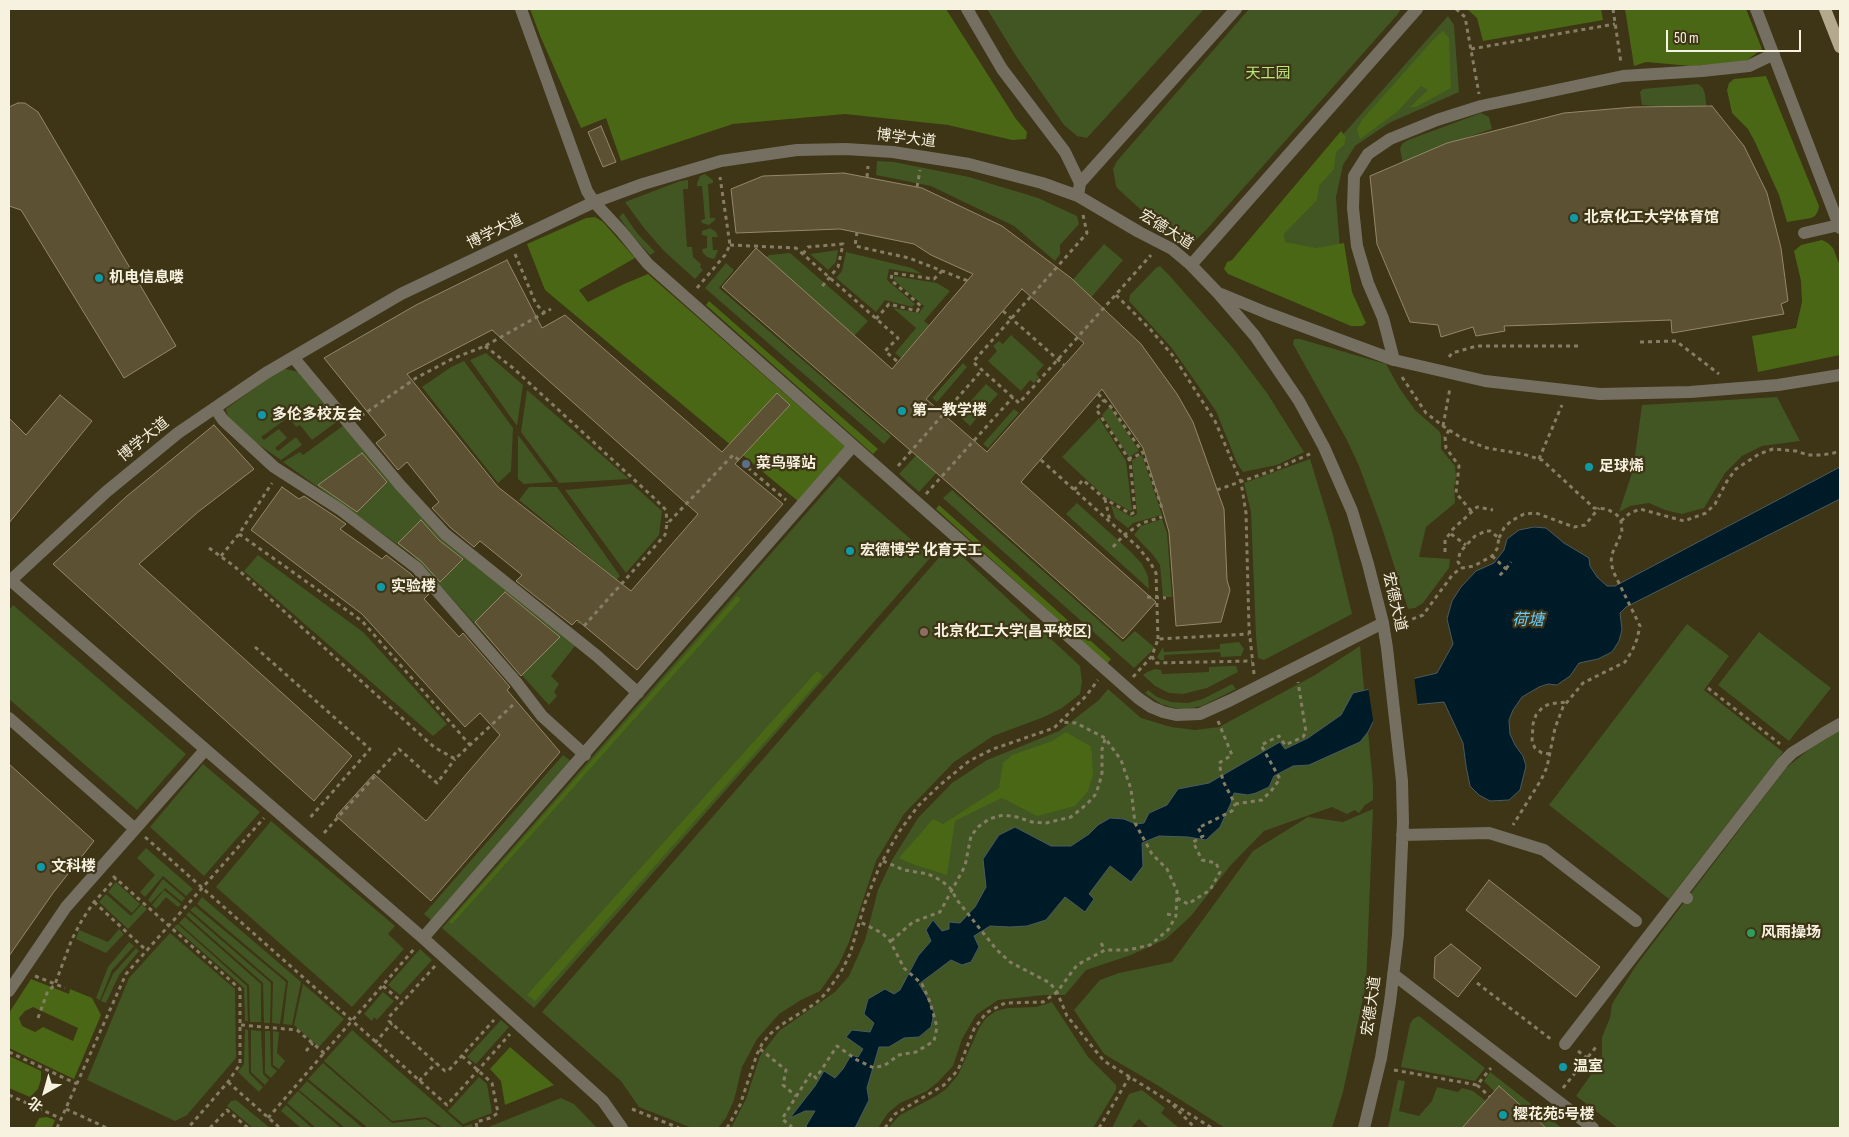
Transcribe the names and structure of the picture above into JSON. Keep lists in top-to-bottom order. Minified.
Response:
{"streets":{"street":["博学大道","宏德大道"]},"crossings":[["博学大道","宏德大道"]],"water":["荷塘"],"parks":["天工园"],"places":["北京化工大学体育馆","机电信息喽","第一教学楼","多伦多校友会","菜鸟驿站","足球烯","宏德博学 化育天工","实验楼","北京化工大学(昌平校区)","文科楼","风雨操场","温室","樱花苑5号楼"],"scale_bar":"50 m","north":"bottom left"}
